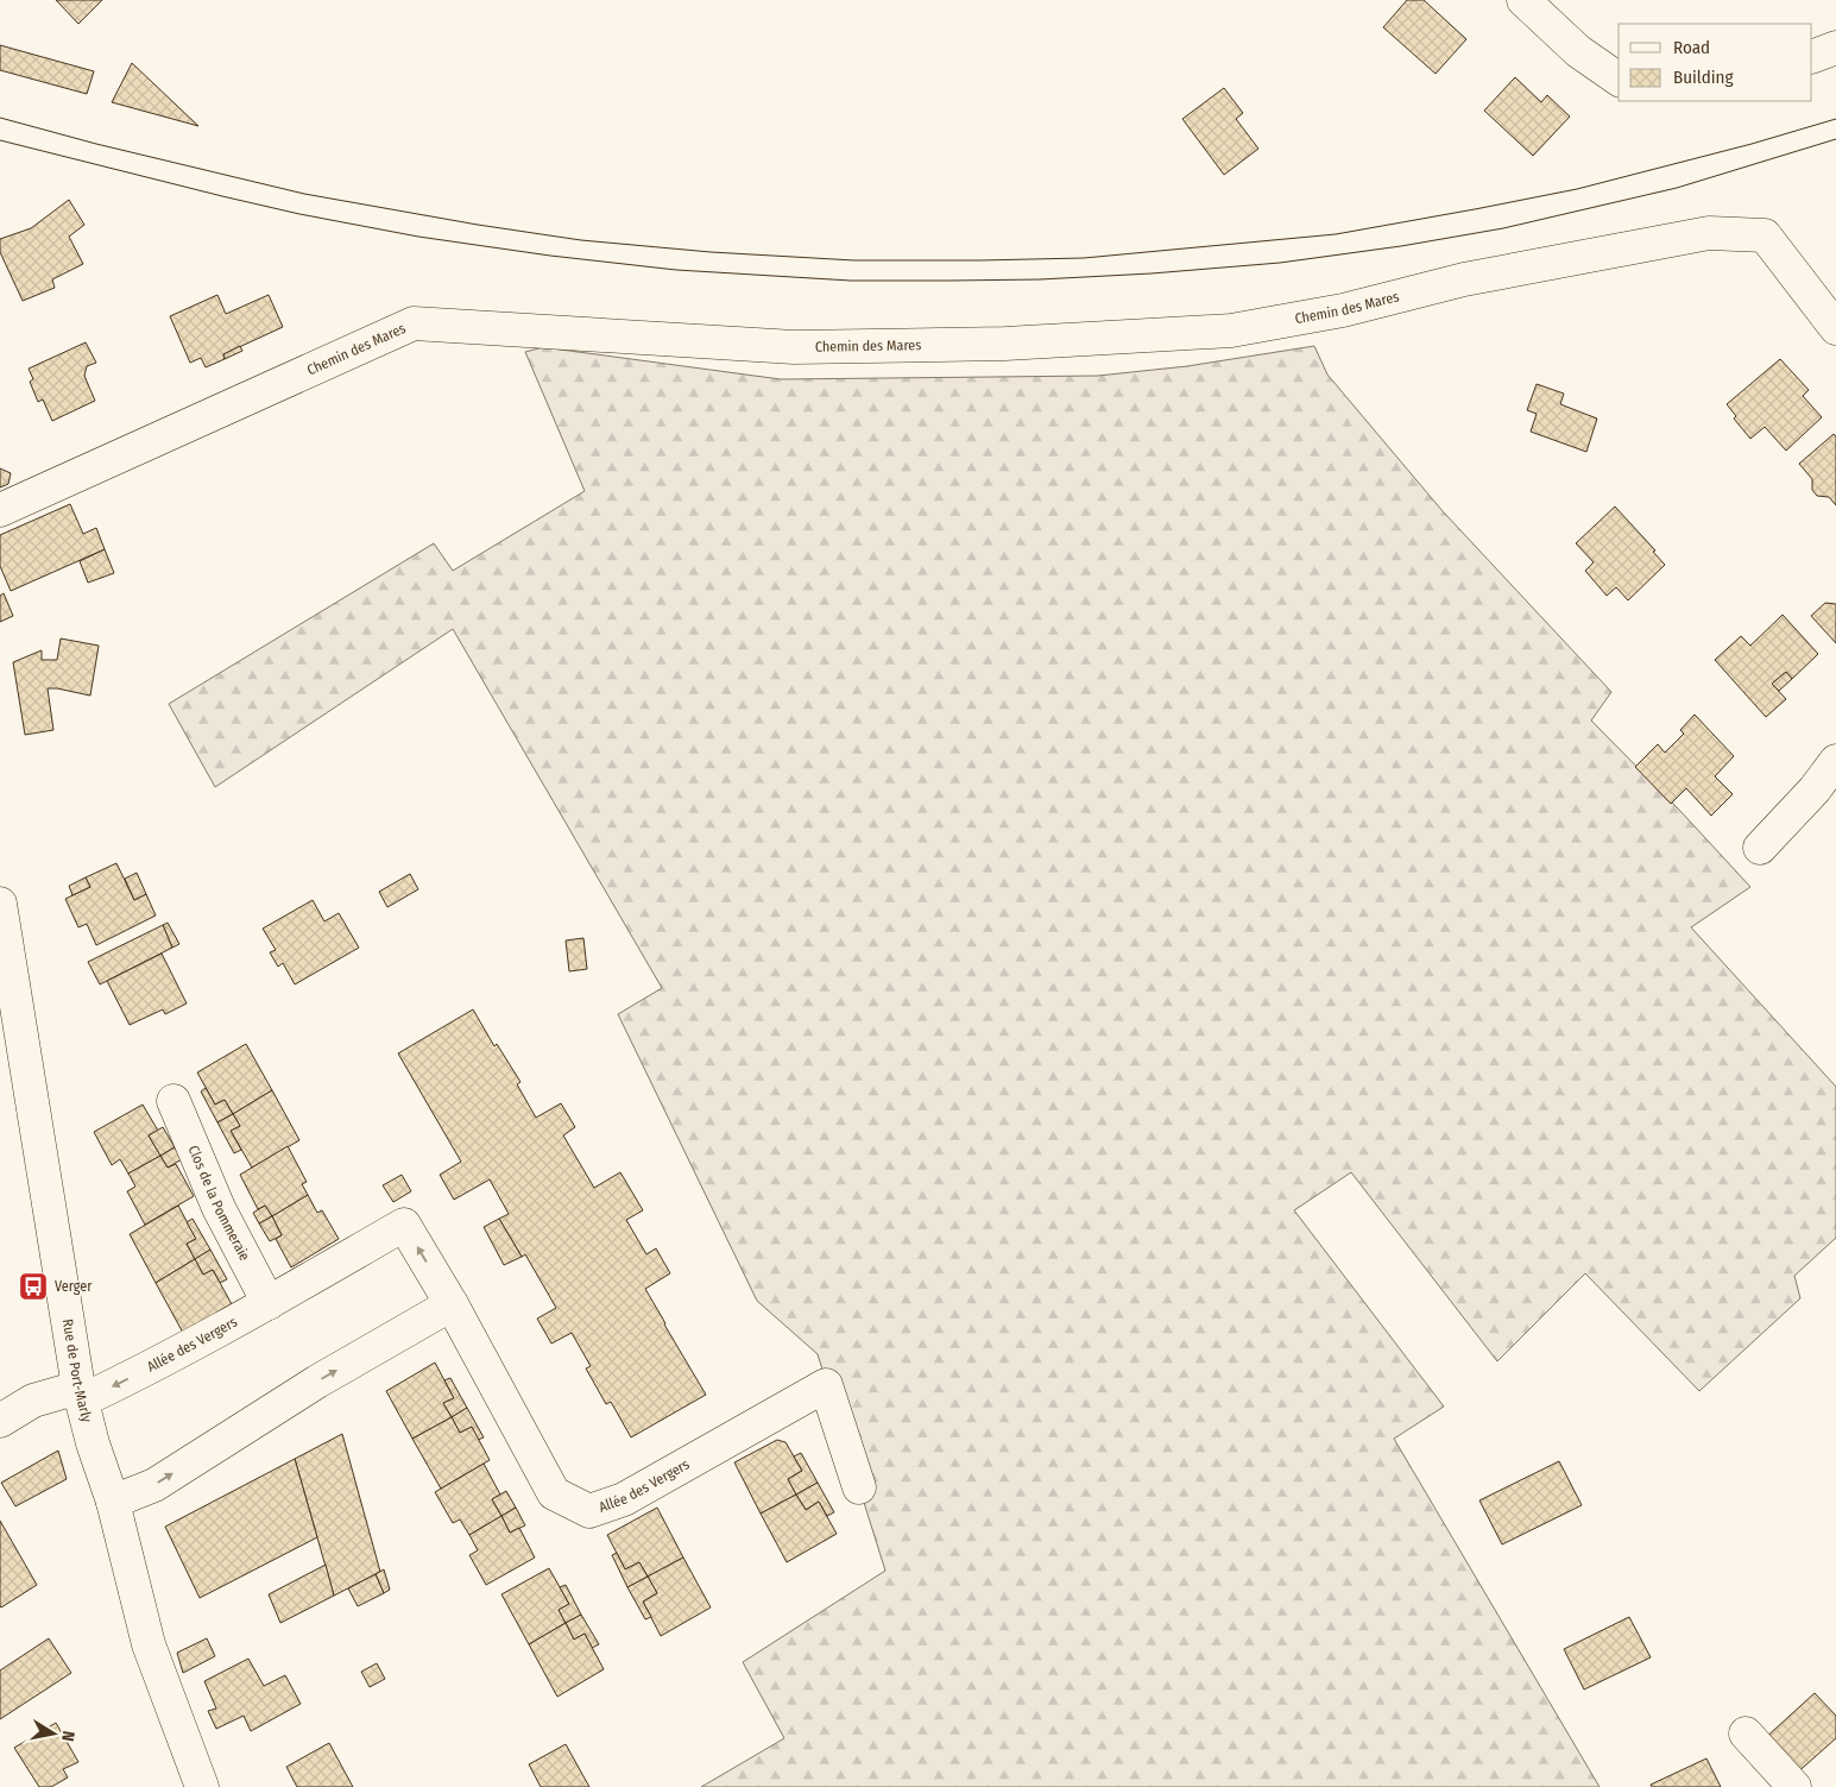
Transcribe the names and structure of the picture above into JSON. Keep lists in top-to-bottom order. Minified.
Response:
{"streets":{"street":["Chemin des Mares","Clos de la Pommeraie","Allée des Vergers","Rue de Port-Marly"]},"crossings":[["Clos de la Pommeraie","Allée des Vergers"],["Allée des Vergers","Rue de Port-Marly"]],"places":{"bus stop":["Verger"]},"legend":["Road","Building"],"north":"right"}
